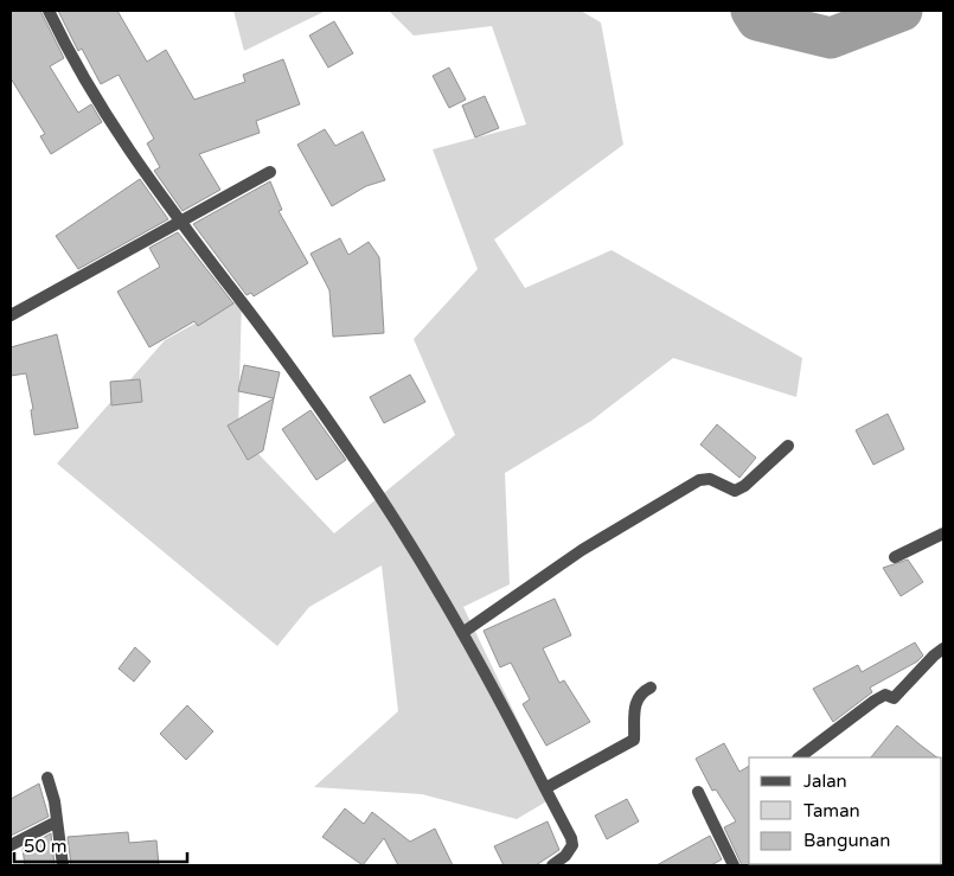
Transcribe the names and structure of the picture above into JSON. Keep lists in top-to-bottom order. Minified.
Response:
{"legend":["Jalan","Taman","Bangunan"],"scale_bar":"50 m"}
